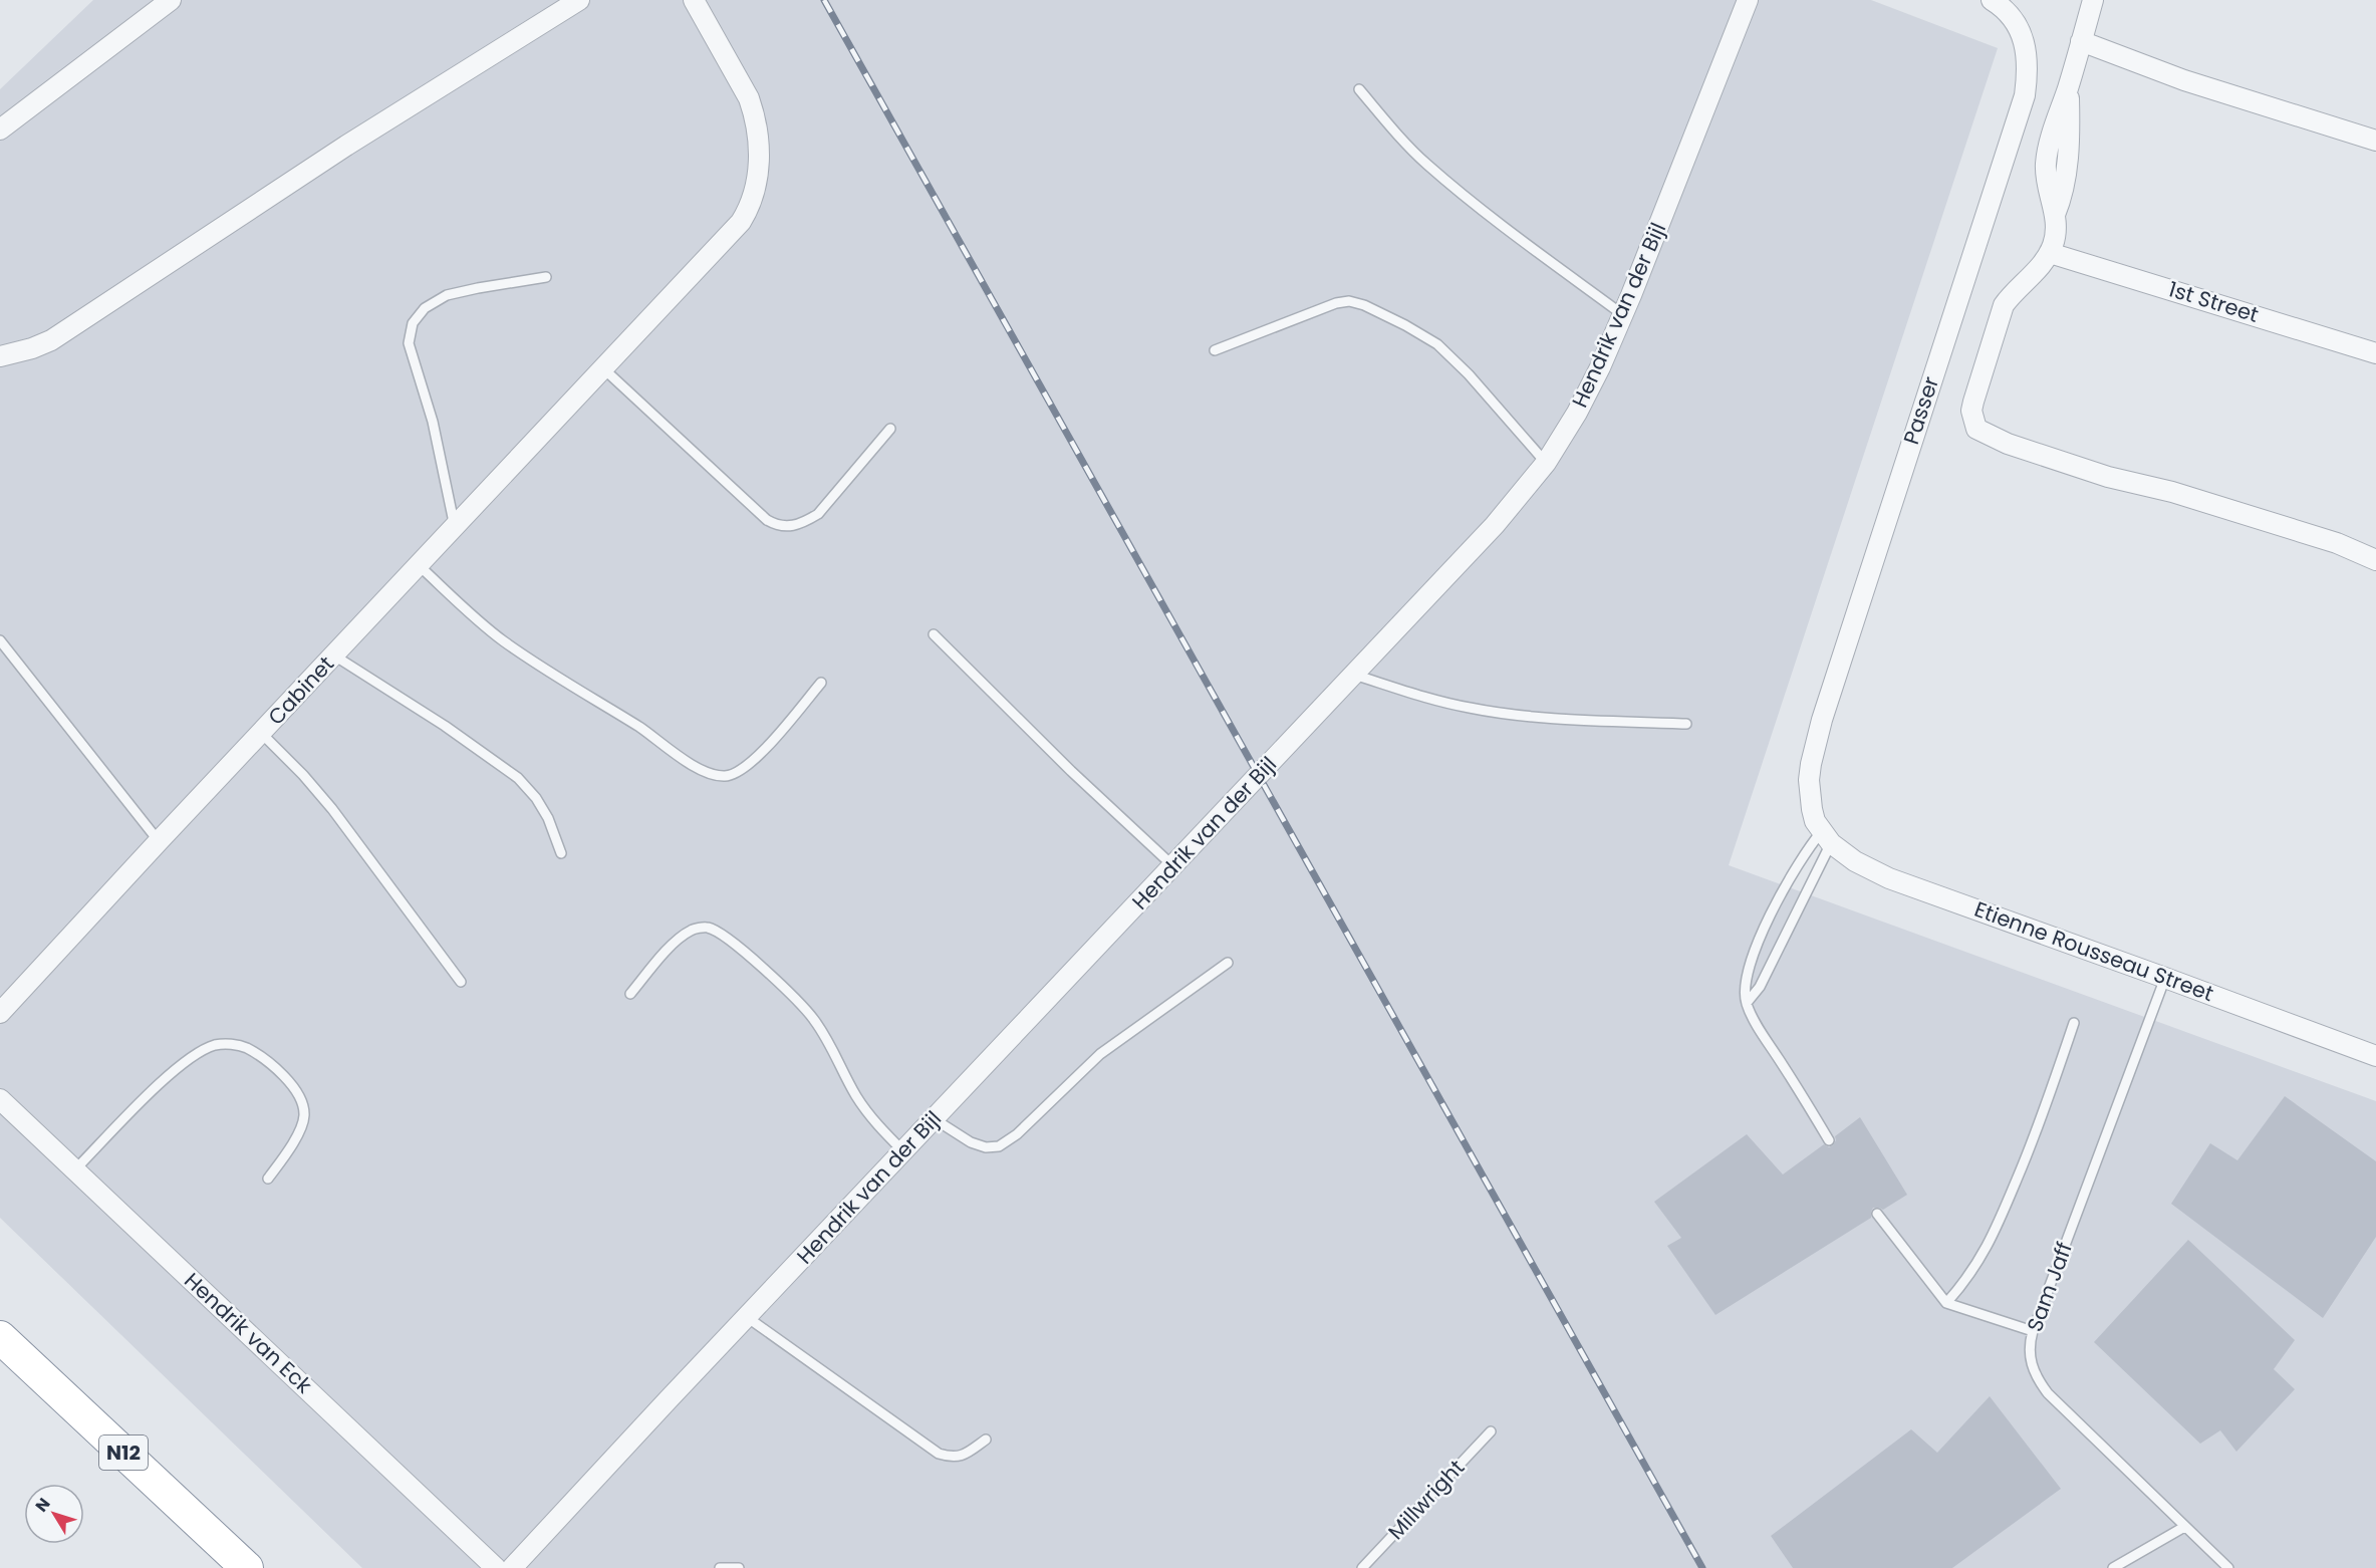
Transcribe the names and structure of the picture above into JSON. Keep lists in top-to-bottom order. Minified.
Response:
{"streets":{"highway":["N12"],"street":["1st Street","Hendrik van der Bijl","Passer","Cabinet","Etienne Rousseau Street","Hendrik van Eck"],"lane":["Sam Jaff","Millwright"]},"crossings":[["Passer","Etienne Rousseau Street"],["Etienne Rousseau Street","Sam Jaff"]],"north":"top left"}
